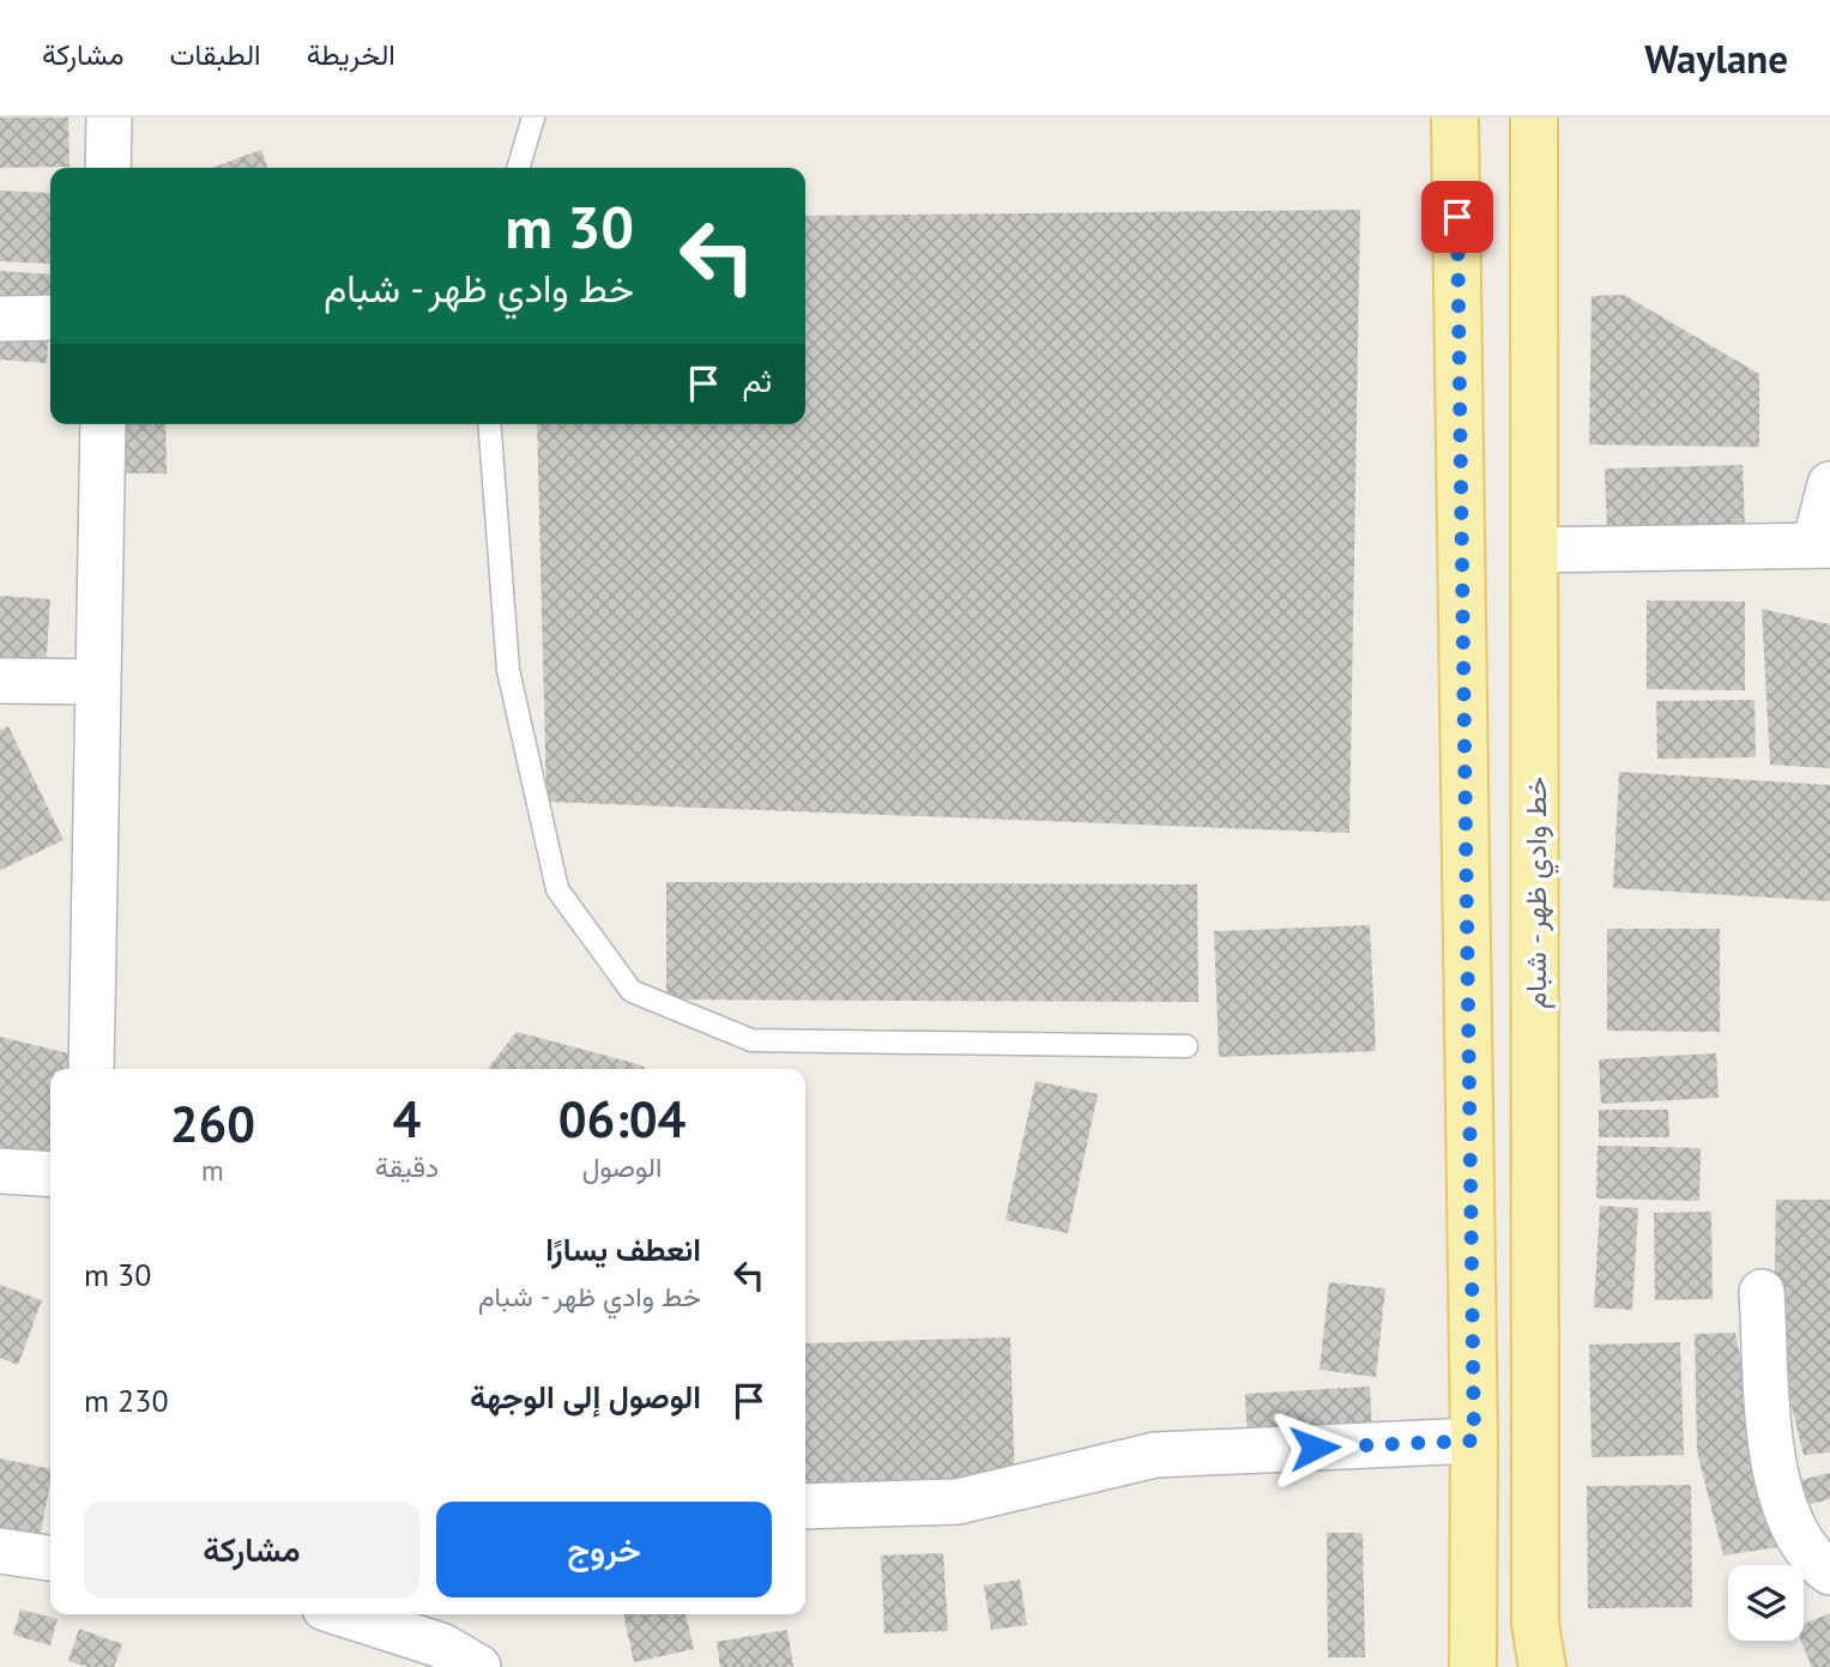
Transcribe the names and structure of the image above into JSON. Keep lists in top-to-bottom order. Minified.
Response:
{"streets":{"main road":["خط وادي ظهر - شبام"]},"page":{"header":"Waylane","nav":["الخريطة","الطبقات","مشاركة"],"turn":["30 m","خط وادي ظهر - شبام"],"then":"ثم","eta":["06:04","الوصول","4","دقيقة","260","m"],"list":[{"name":"انعطف يسارًا","note":"خط وادي ظهر - شبام","value":"30 m"},{"name":"الوصول إلى الوجهة","value":"230 m"}],"buttons":["خروج","مشاركة"]}}
